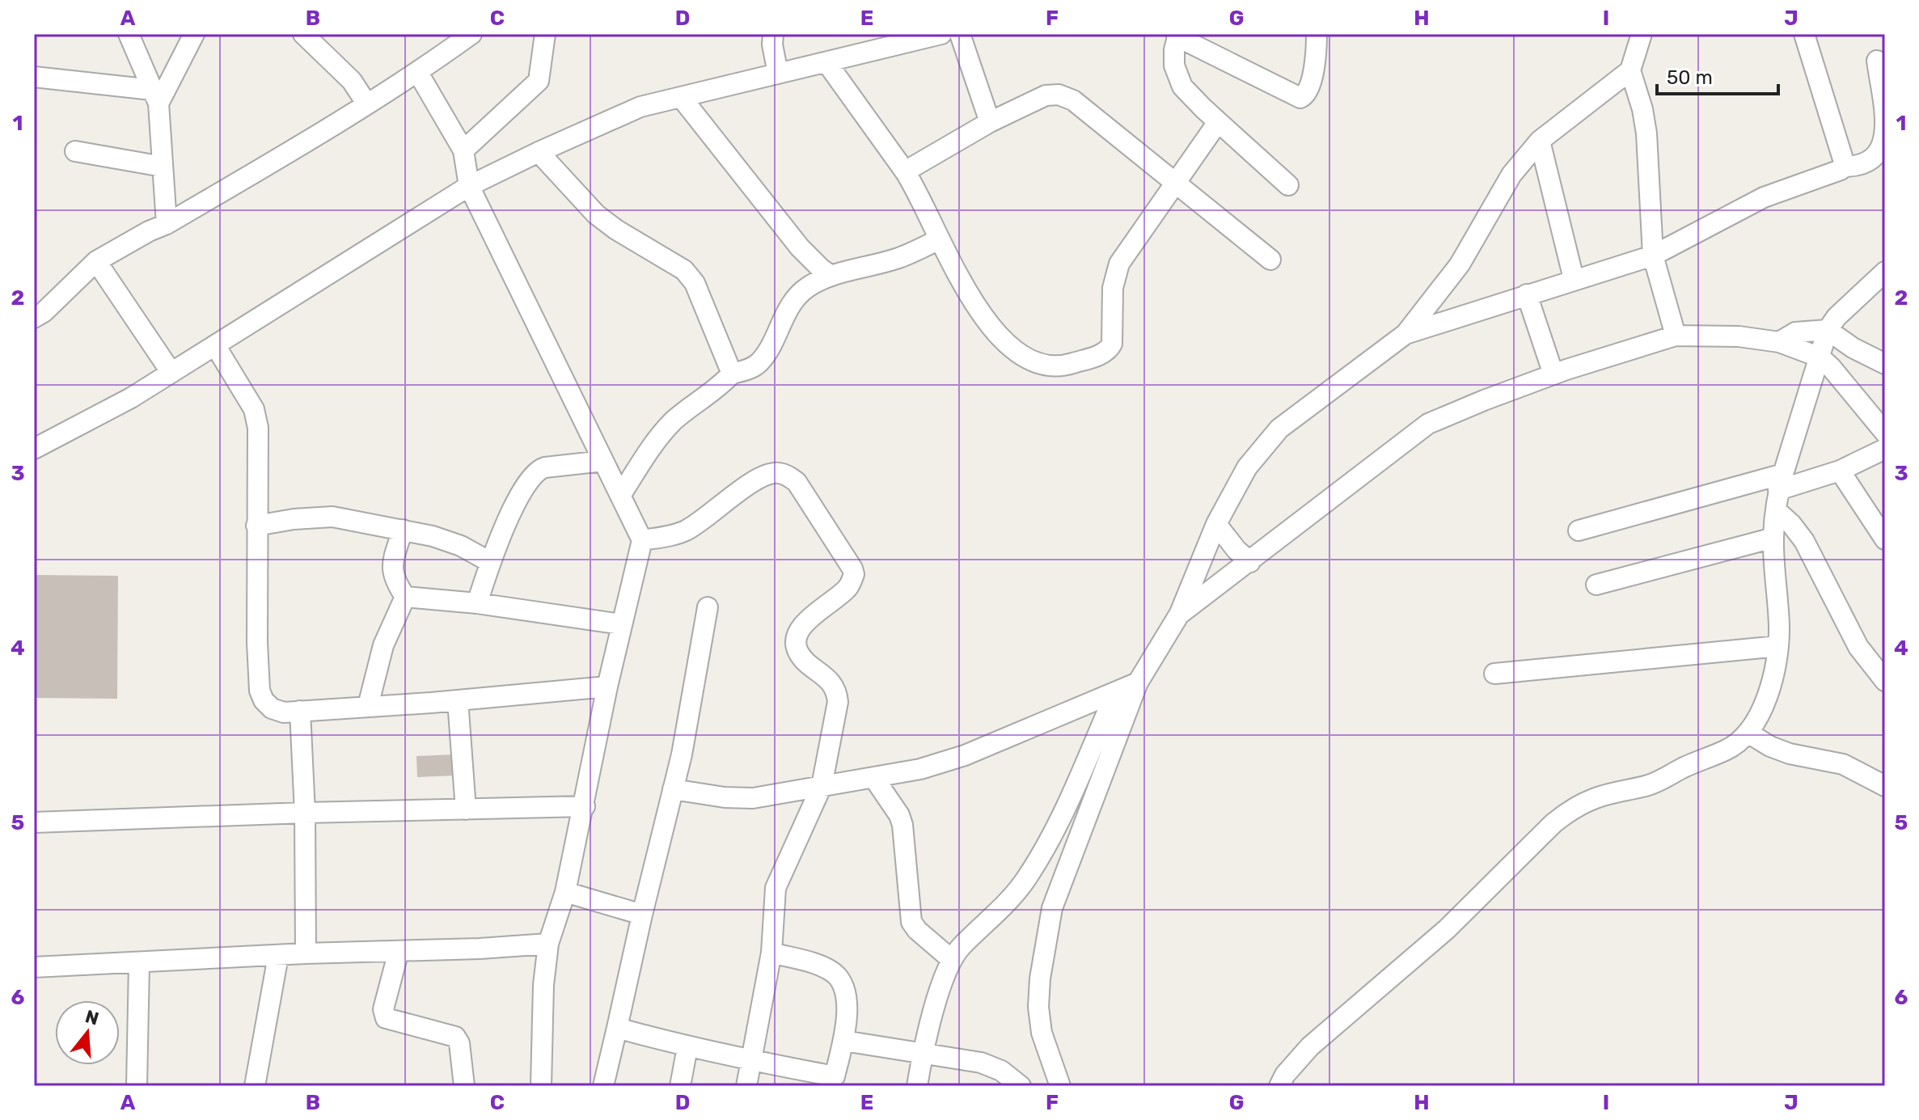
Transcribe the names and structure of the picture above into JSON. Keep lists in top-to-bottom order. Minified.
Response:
{"scale_bar":"50 m","north":"top","grid":{"columns":["A","B","C","D","E","F","G","H","I","J"],"rows":["1","2","3","4","5","6"]}}
